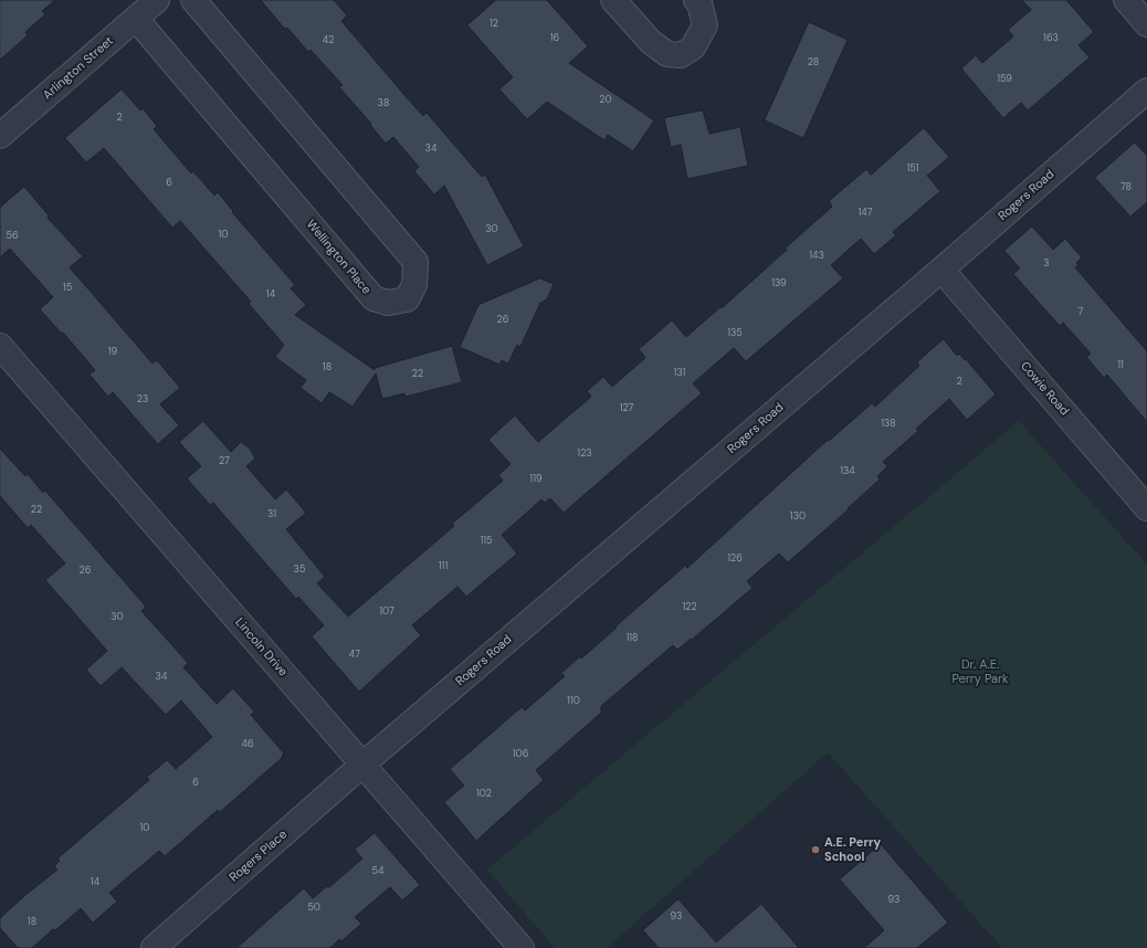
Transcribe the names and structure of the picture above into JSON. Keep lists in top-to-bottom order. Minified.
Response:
{"streets":{"street":["Arlington Street","Rogers Road","Wellington Place","Cowie Road","Lincoln Drive","Rogers Place"]},"crossings":[["Arlington Street","Wellington Place"],["Rogers Road","Cowie Road"],["Rogers Road","Lincoln Drive"],["Rogers Road","Rogers Place"],["Lincoln Drive","Rogers Place"]],"parks":["Dr. A.E. Perry Park"],"places":["A.E. Perry School"],"house_numbers":["12","16","163","42","28","159","20","38","2","34","151","6","78","147","30","10","56","143","3","139","15","14","7","26","135","19","11","18","131","22","2","23","127","138","123","27","134","119","22","31","130","115","126","111","35","26","122","107","30","118","47","34","110","46","106","6","102","10","54","14","93","50","93","18"]}
